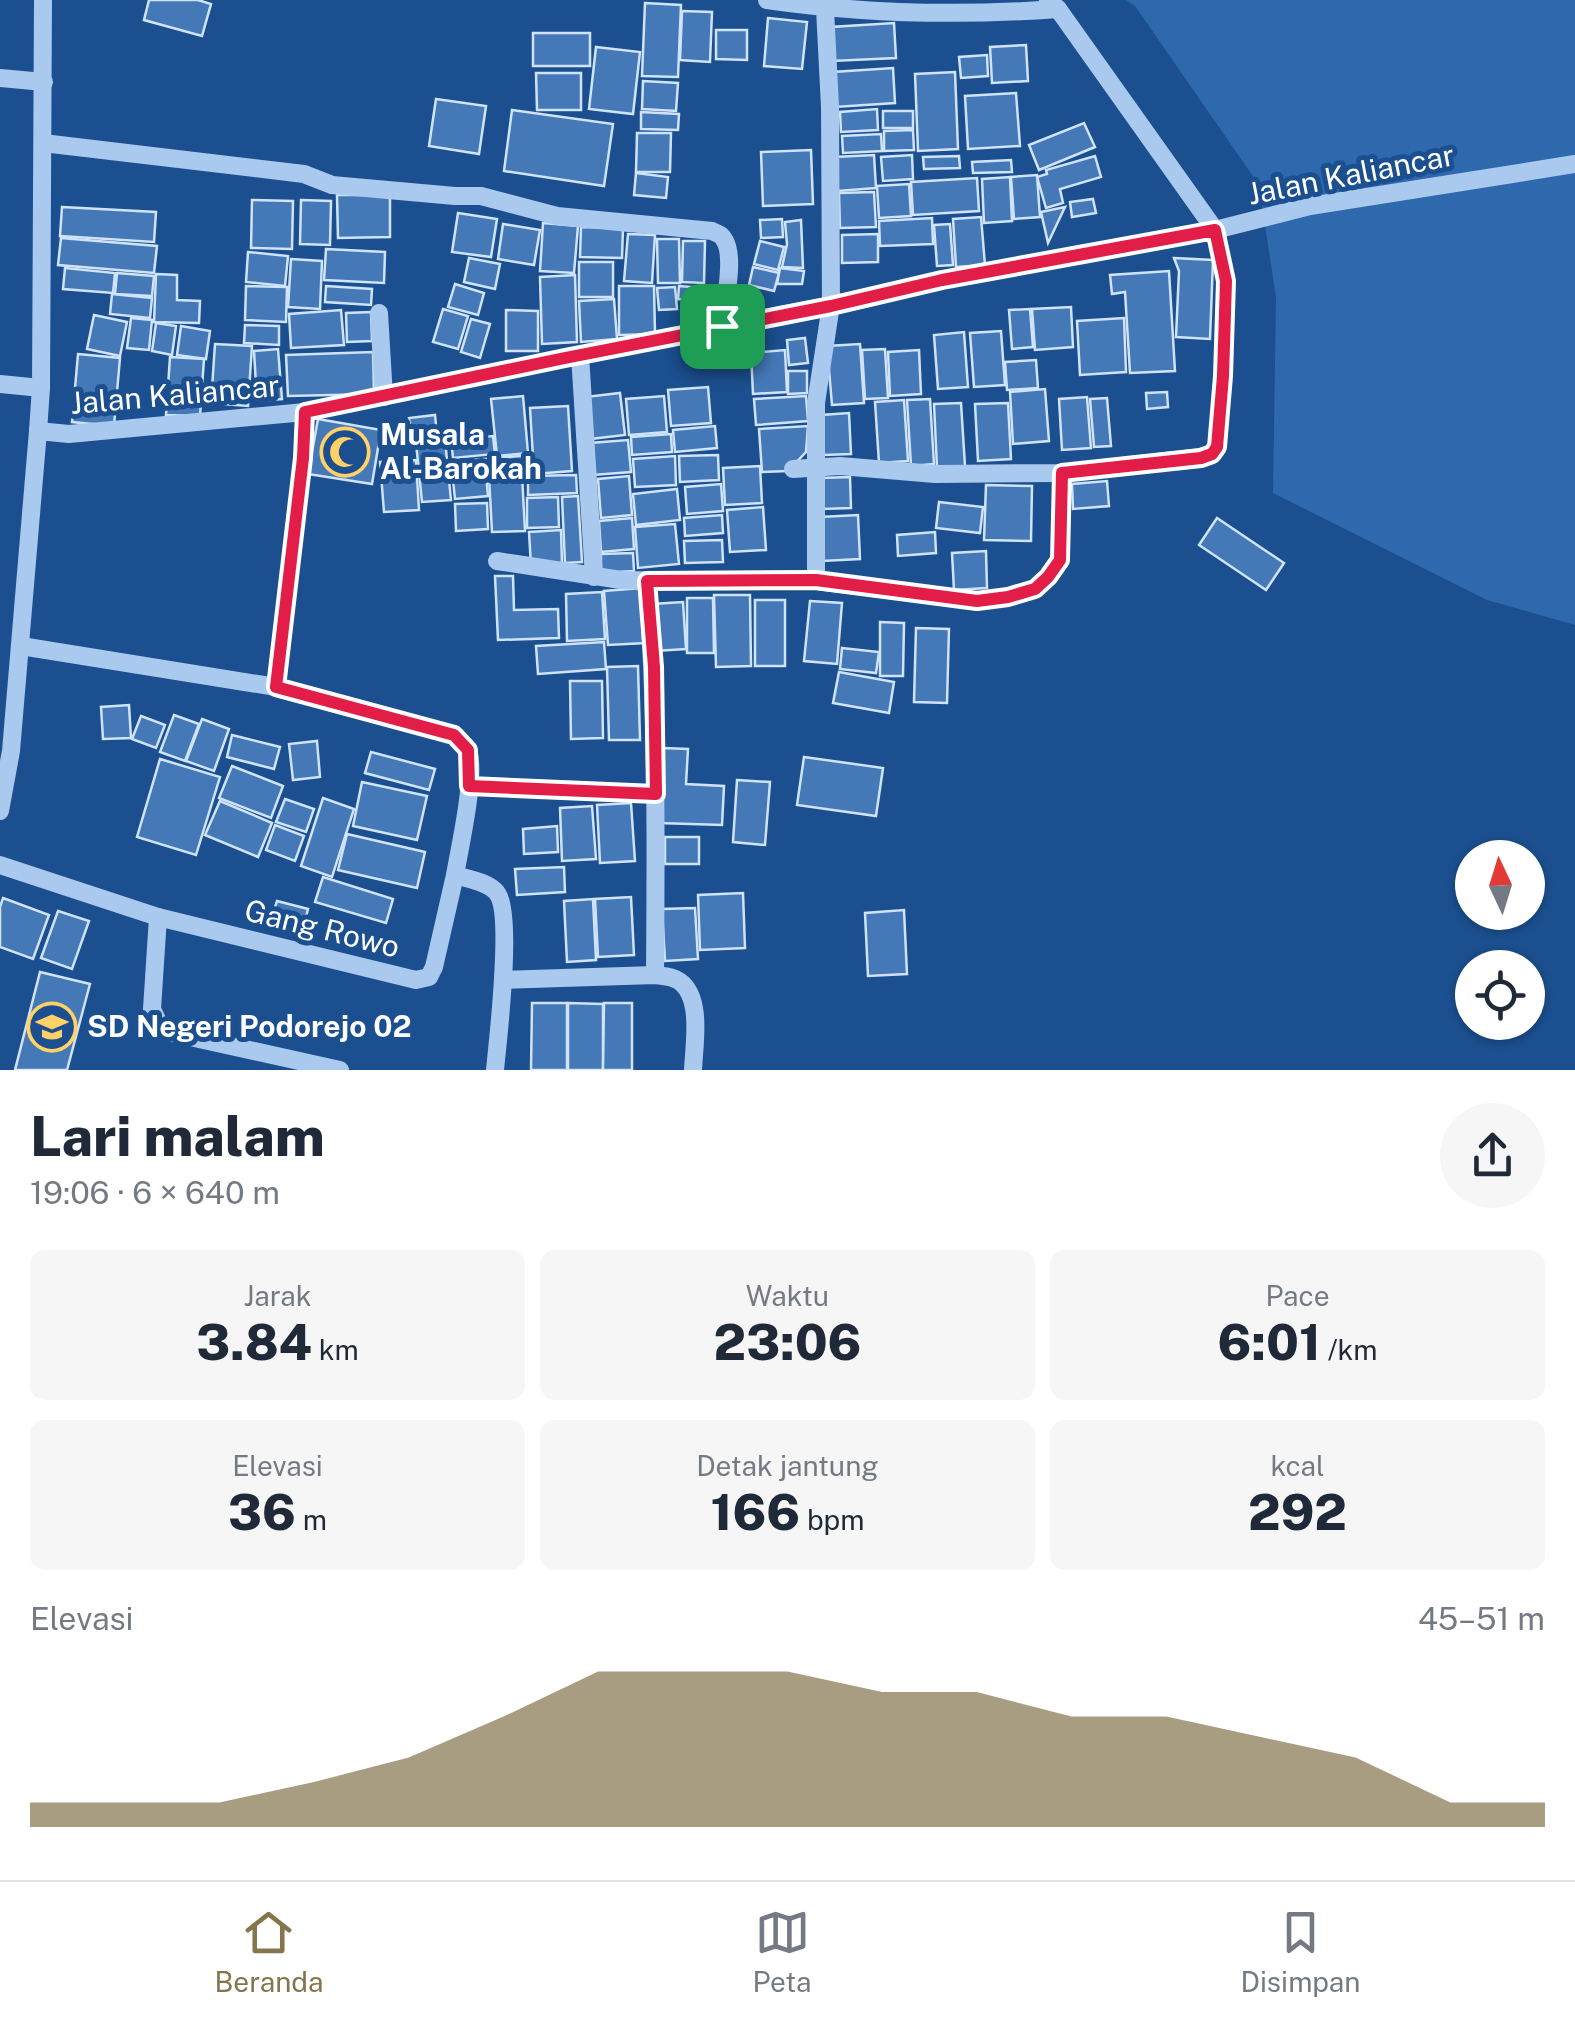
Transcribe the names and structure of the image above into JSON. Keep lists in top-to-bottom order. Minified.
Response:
{"streets":{"street":["Jalan Kaliancar","Gang Rowo"]},"places":{"mosque":["Musala Al-Barokah"],"school or university":["SD Negeri Podorejo 02"]},"north":"top","page":{"heading":["Lari malam","19:06 · 6 × 640 m"],"stats":[["Jarak","3.84 km"],["Waktu","23:06"],["Pace","6:01 /km"],["Elevasi","36 m"],["Detak jantung","166 bpm"],["kcal","292"]],"chart":["Elevasi","45–51 m"],"tabs":["Beranda","Peta","Disimpan"]}}
